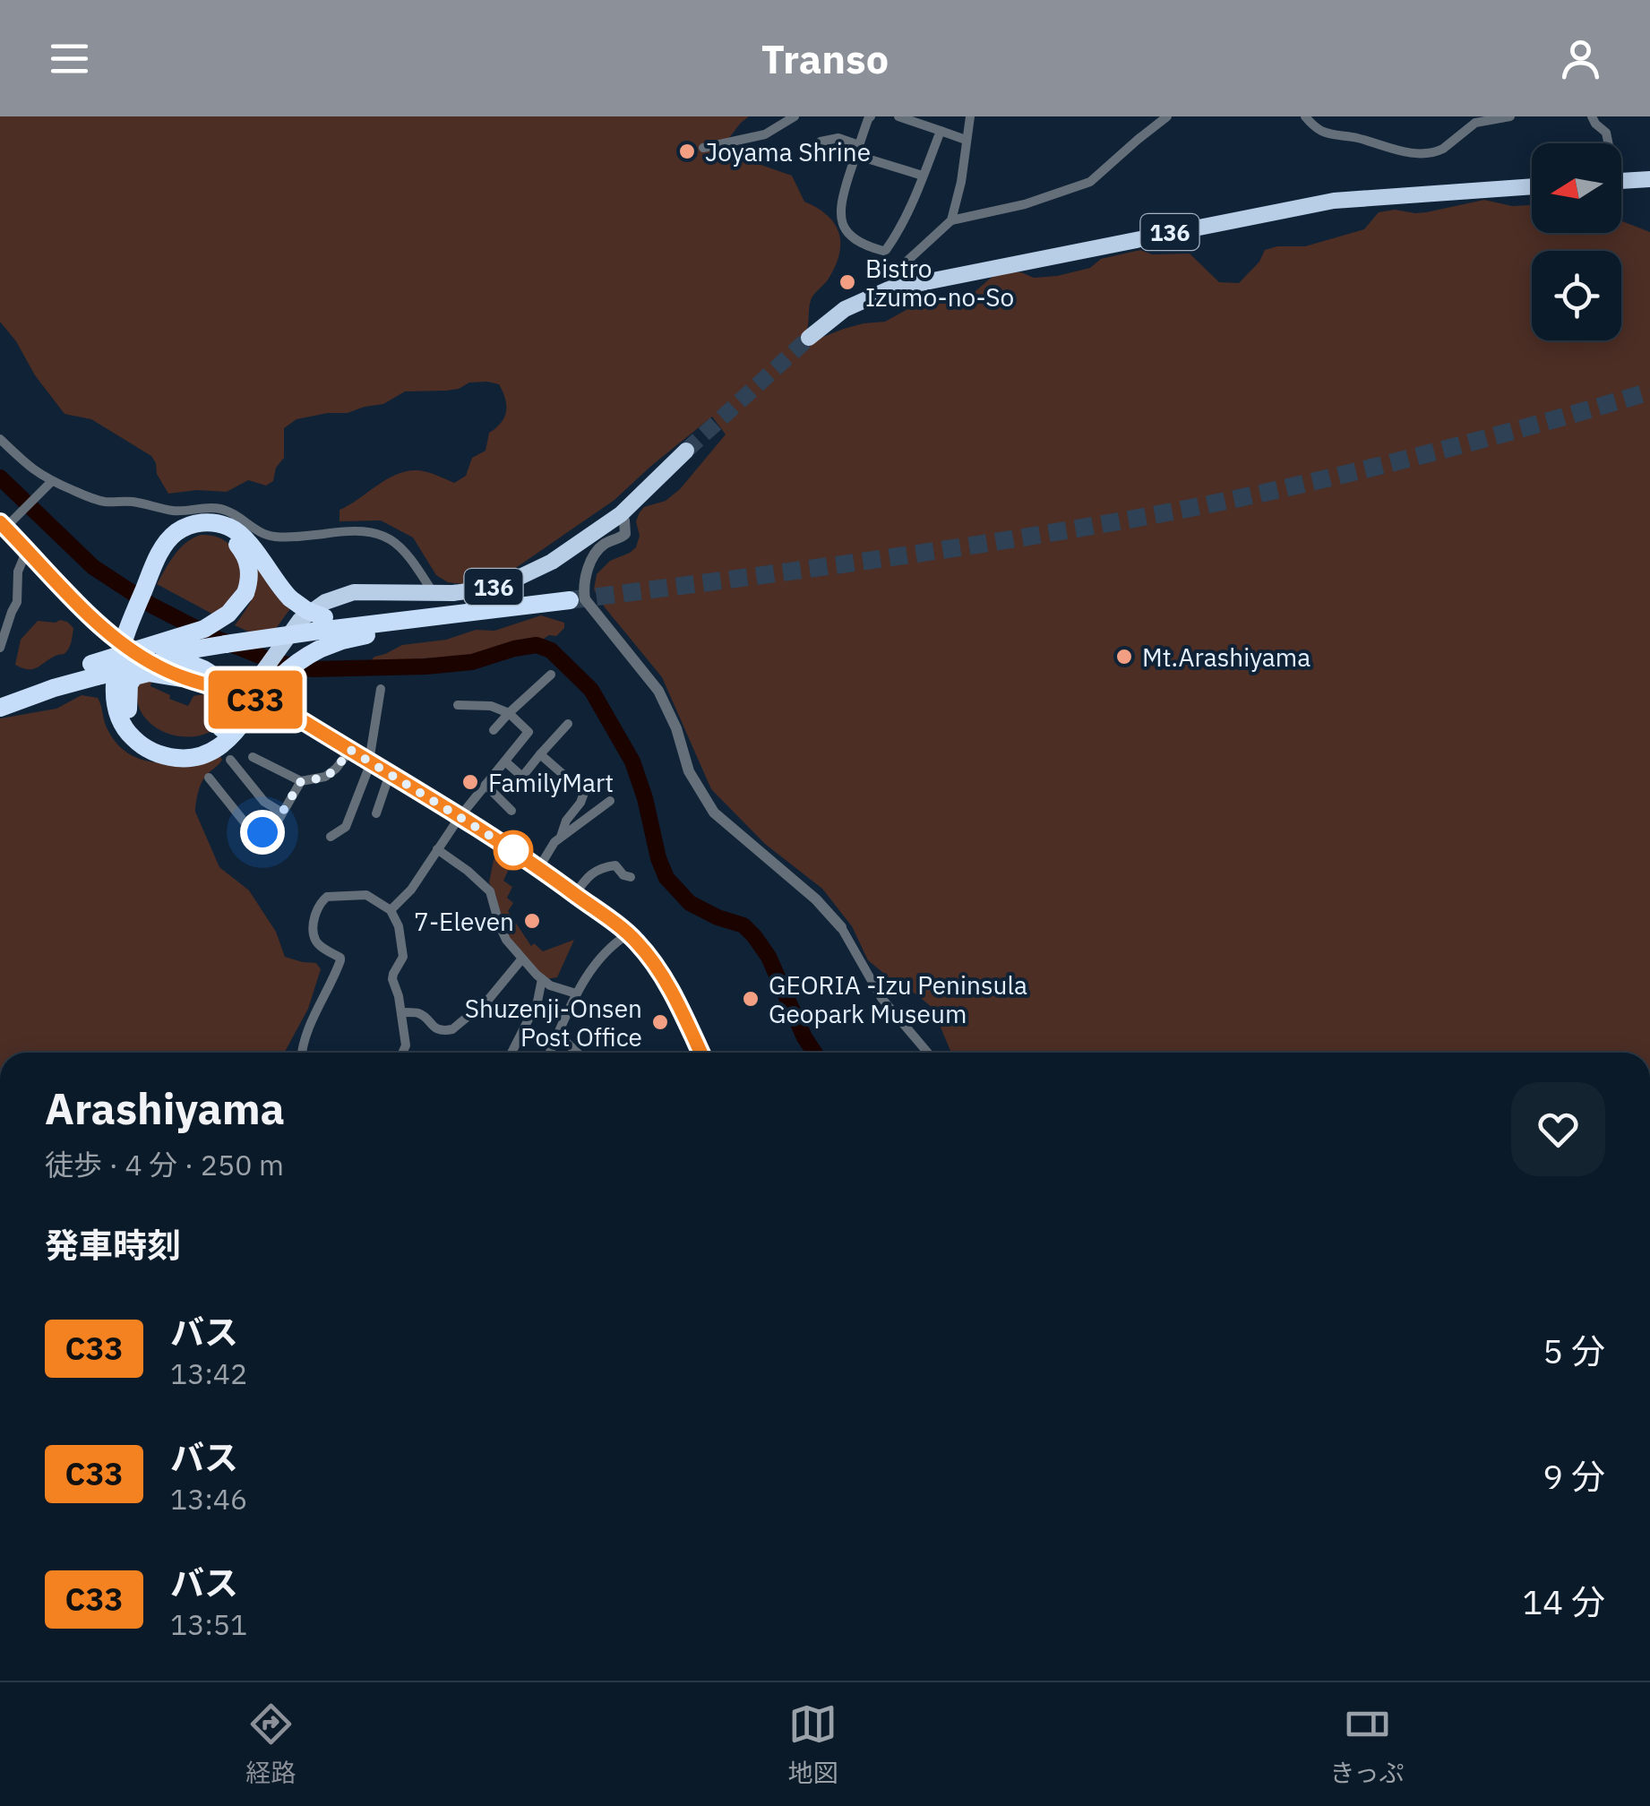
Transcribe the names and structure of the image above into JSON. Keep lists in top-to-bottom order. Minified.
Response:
{"streets":{"highway":["136"]},"places":["Joyama Shrine","Bistro Izumo-no-So","Mt.Arashiyama","FamilyMart","7-Eleven","GEORIA -Izu Peninsula Geopark Museum","Shuzenji-Onsen Post Office"],"lines":["bus line C33"],"north":"left","page":{"header":"Transo","on_map":"C33","heading":[["Arashiyama","徒歩 · 4 分 · 250 m"],"発車時刻"],"list":[{"mark":"C33","name":"バス","note":"13:42","value":"5 分"},{"mark":"C33","name":"バス","note":"13:46","value":"9 分"},{"mark":"C33","name":"バス","note":"13:51","value":"14 分"}],"tabs":["経路","地図","きっぷ"]}}
